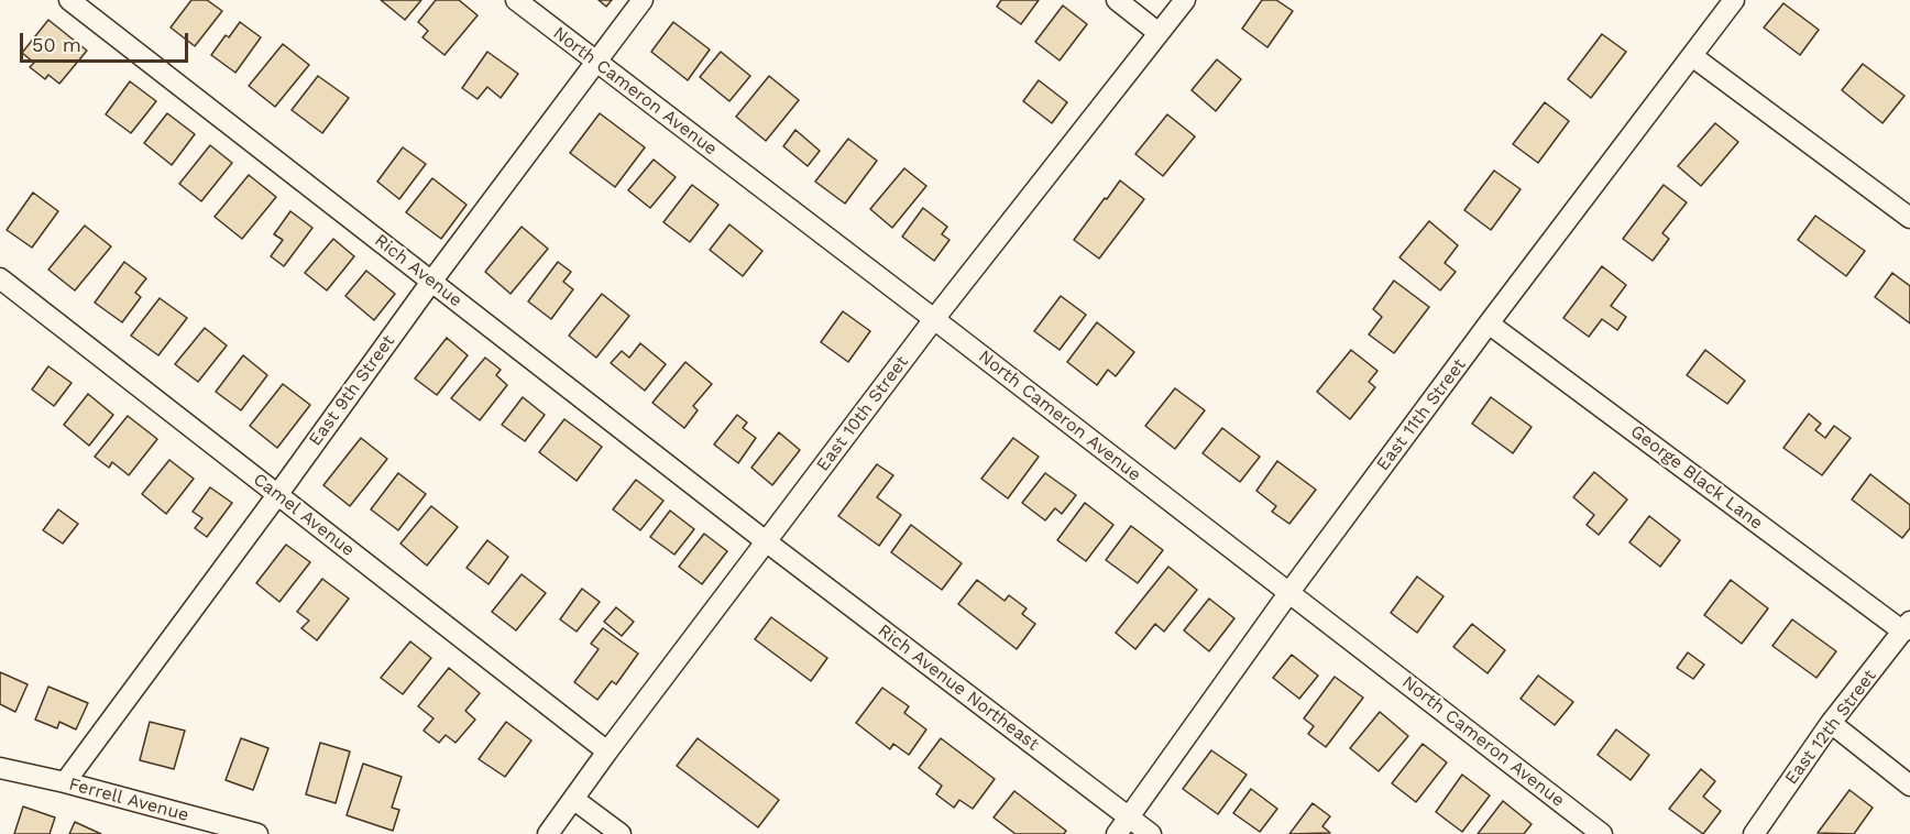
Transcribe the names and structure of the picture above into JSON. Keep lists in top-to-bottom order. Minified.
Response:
{"streets":{"street":["North Cameron Avenue","Rich Avenue","East 9th Street","East 10th Street","East 11th Street","George Black Lane","Camel Avenue","Rich Avenue Northeast","East 12th Street","Ferrell Avenue"]},"crossings":[["North Cameron Avenue","East 9th Street"],["North Cameron Avenue","East 10th Street"],["North Cameron Avenue","East 11th Street"],["Rich Avenue","East 9th Street"],["Rich Avenue","East 10th Street"],["Rich Avenue","Rich Avenue Northeast"],["East 9th Street","Camel Avenue"],["East 9th Street","Ferrell Avenue"],["East 10th Street","Camel Avenue"],["East 10th Street","Rich Avenue Northeast"],["East 11th Street","George Black Lane"],["East 11th Street","Rich Avenue Northeast"],["George Black Lane","East 12th Street"]],"scale_bar":"50 m"}
